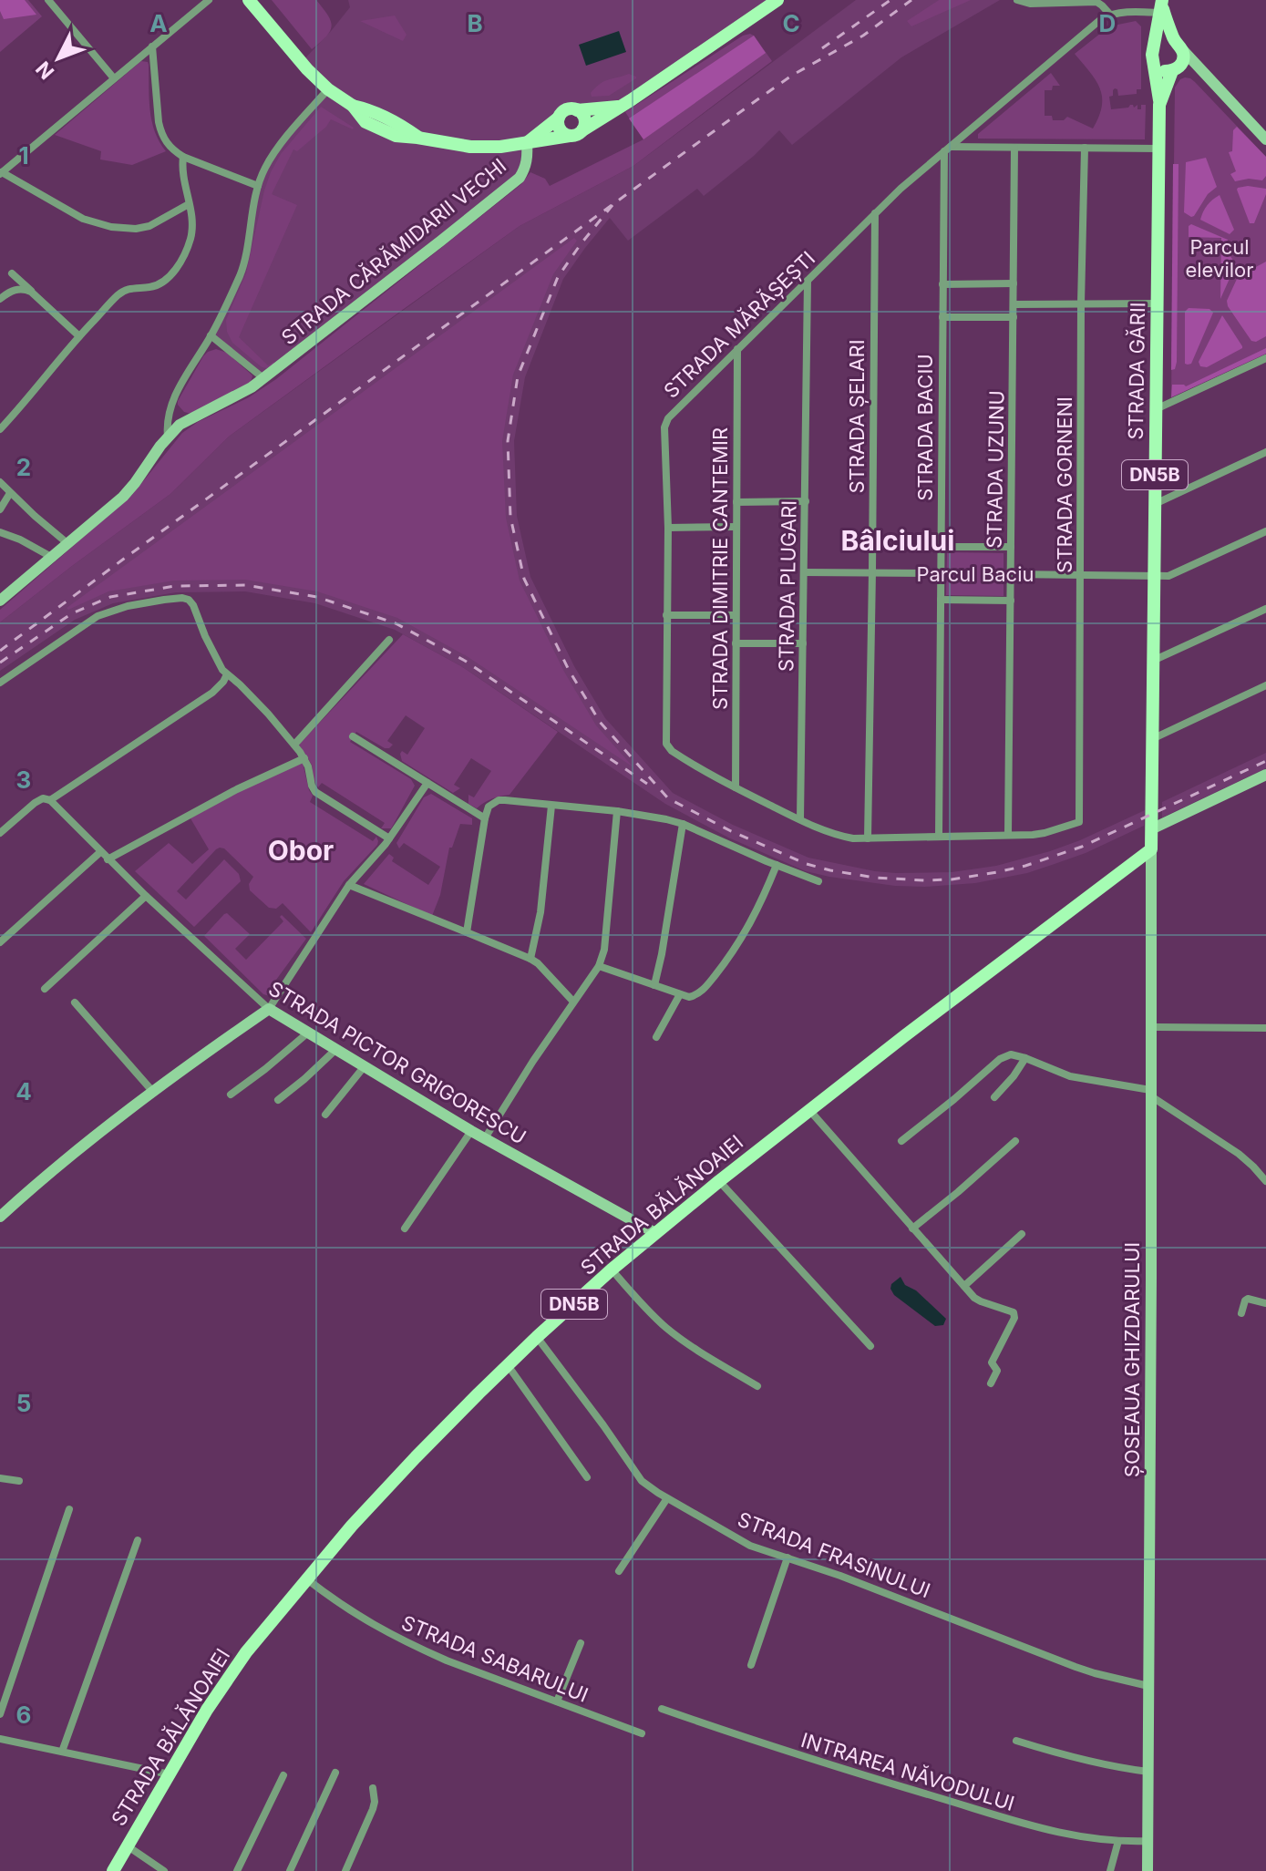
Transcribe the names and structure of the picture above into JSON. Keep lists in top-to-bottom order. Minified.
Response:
{"streets":{"main road":["STRADA GĂRII","DN5B","STRADA BĂLĂNOAIEI"],"street":["STRADA CĂRĂMIDARII VECHI","STRADA MĂRĂȘEȘTI","STRADA ȘELARI","STRADA BACIU","STRADA UZUNU","STRADA GORNENI","STRADA DIMITRIE CANTEMIR","STRADA PLUGARI","STRADA PICTOR GRIGORESCU","ȘOSEAUA GHIZDARULUI","STRADA FRASINULUI","STRADA SABARULUI","INTRAREA NĂVODULUI"]},"crossings":[["STRADA MĂRĂȘEȘTI","STRADA ȘELARI"],["STRADA MĂRĂȘEȘTI","STRADA BACIU"],["STRADA MĂRĂȘEȘTI","STRADA DIMITRIE CANTEMIR"],["STRADA MĂRĂȘEȘTI","STRADA PLUGARI"],["STRADA GĂRII","DN5B"],["STRADA GĂRII","STRADA BĂLĂNOAIEI"],["STRADA GĂRII","ȘOSEAUA GHIZDARULUI"],["STRADA UZUNU","STRADA GORNENI"],["STRADA PICTOR GRIGORESCU","STRADA BĂLĂNOAIEI"],["STRADA BĂLĂNOAIEI","ȘOSEAUA GHIZDARULUI"],["STRADA BĂLĂNOAIEI","STRADA FRASINULUI"],["STRADA BĂLĂNOAIEI","STRADA SABARULUI"],["ȘOSEAUA GHIZDARULUI","STRADA FRASINULUI"],["ȘOSEAUA GHIZDARULUI","INTRAREA NĂVODULUI"]],"districts":["Bâlciului","Obor"],"parks":["Parcul elevilor","Parcul Baciu"],"north":"bottom left","grid":{"columns":["A","B","C","D"],"rows":["1","2","3","4","5","6"]}}
